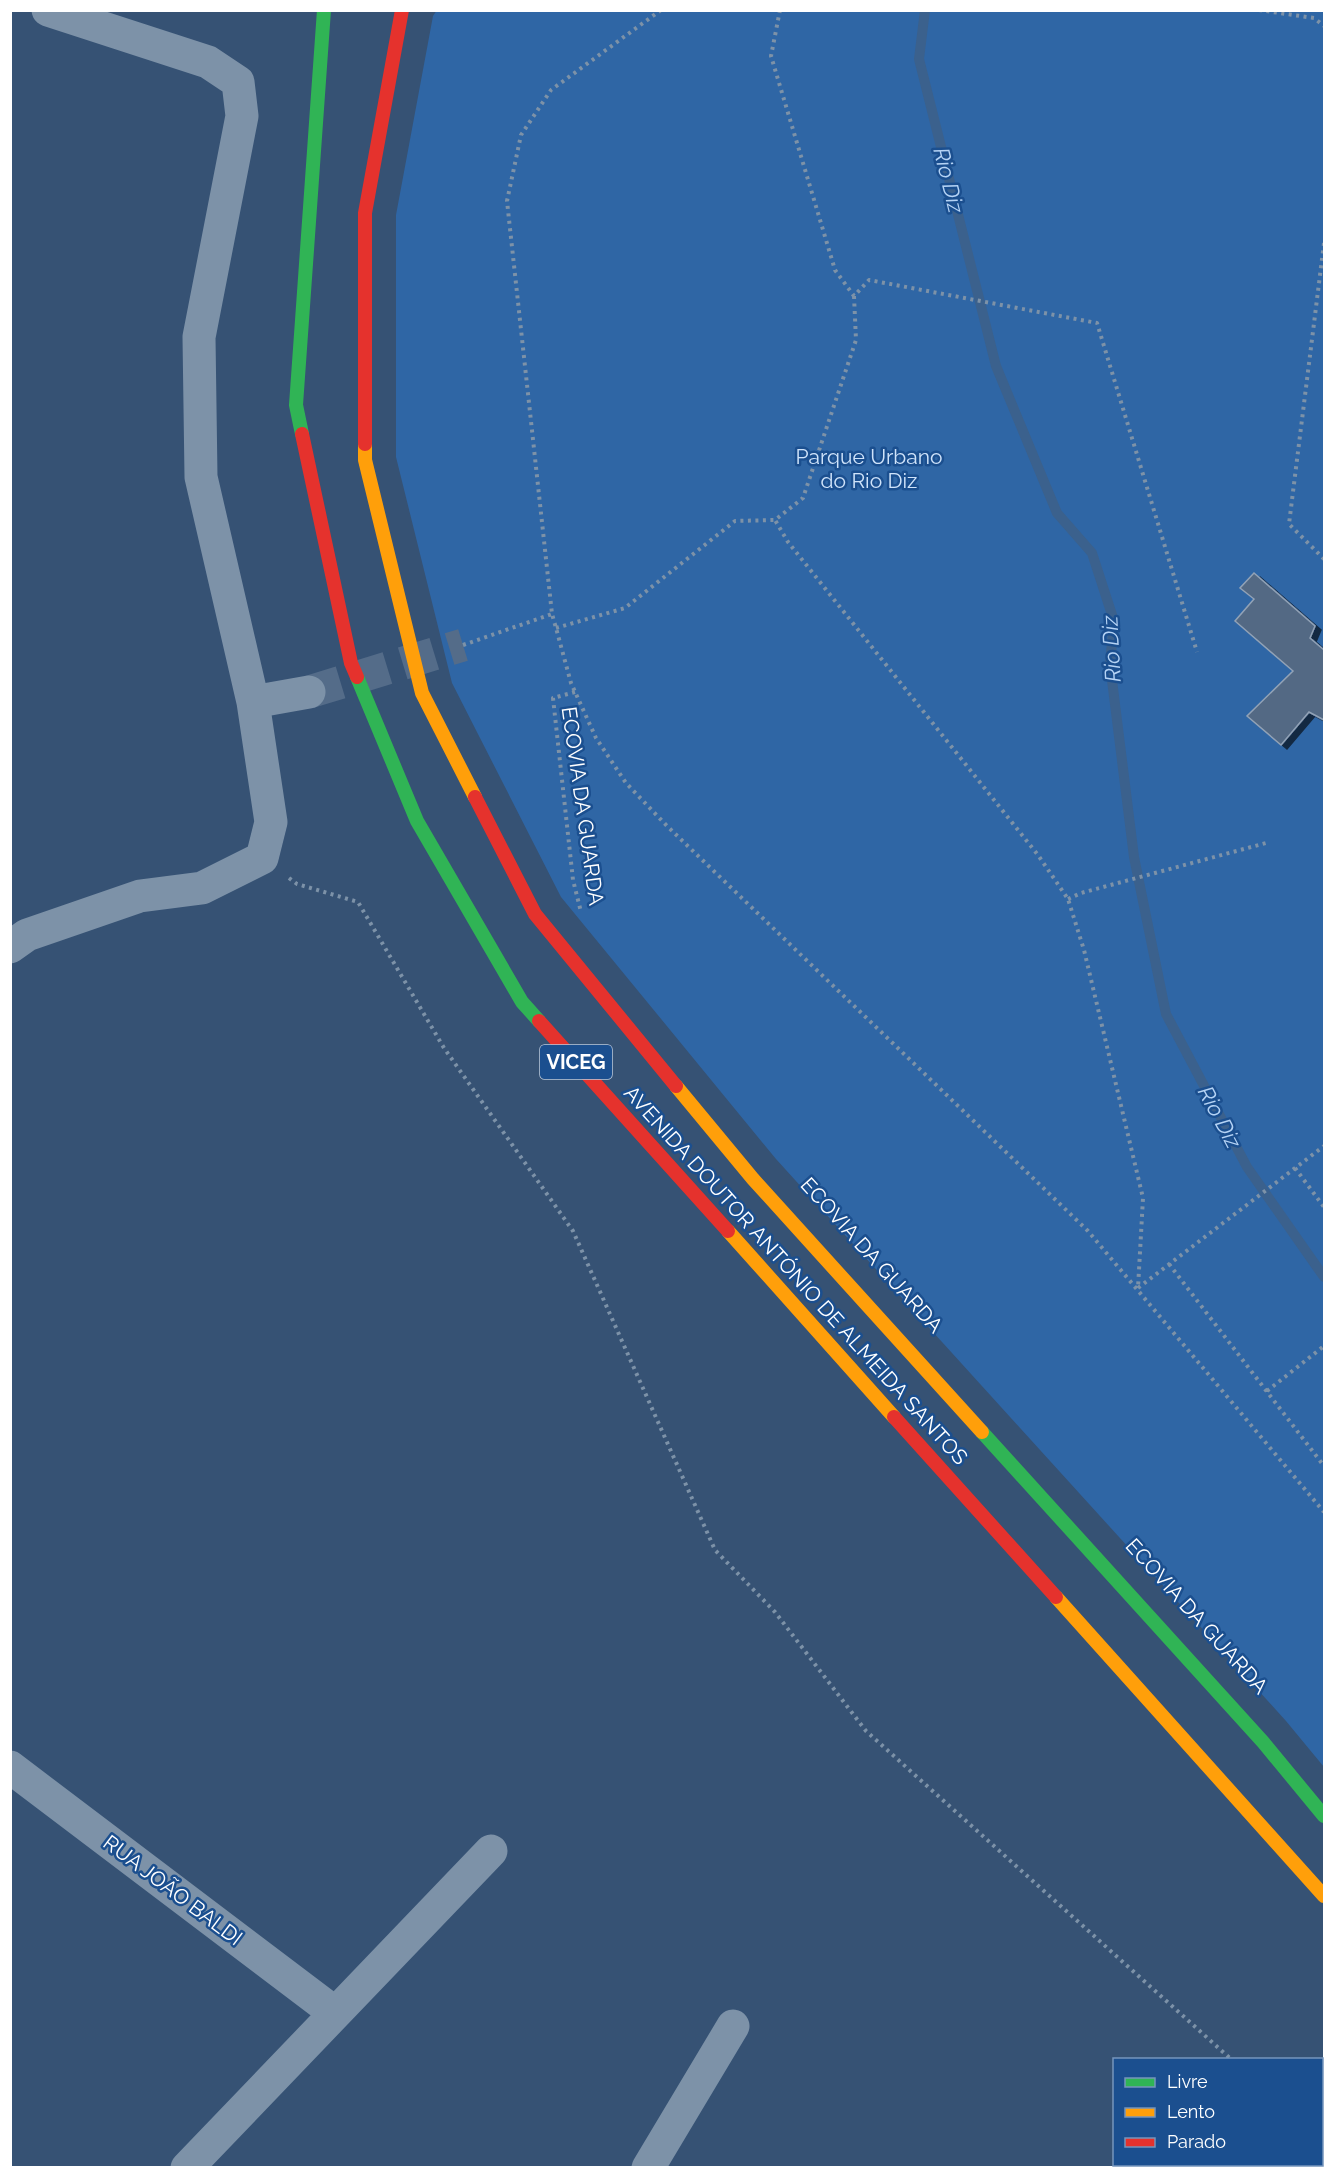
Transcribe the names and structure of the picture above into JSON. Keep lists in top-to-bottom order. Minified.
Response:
{"streets":{"highway":["VICEG","AVENIDA DOUTOR ANTÓNIO DE ALMEIDA SANTOS"],"street":["RUA JOÃO BALDI"],"path":["ECOVIA DA GUARDA"]},"water":["Rio Diz"],"parks":["Parque Urbano do Rio Diz"],"legend":["Livre","Lento","Parado"]}
